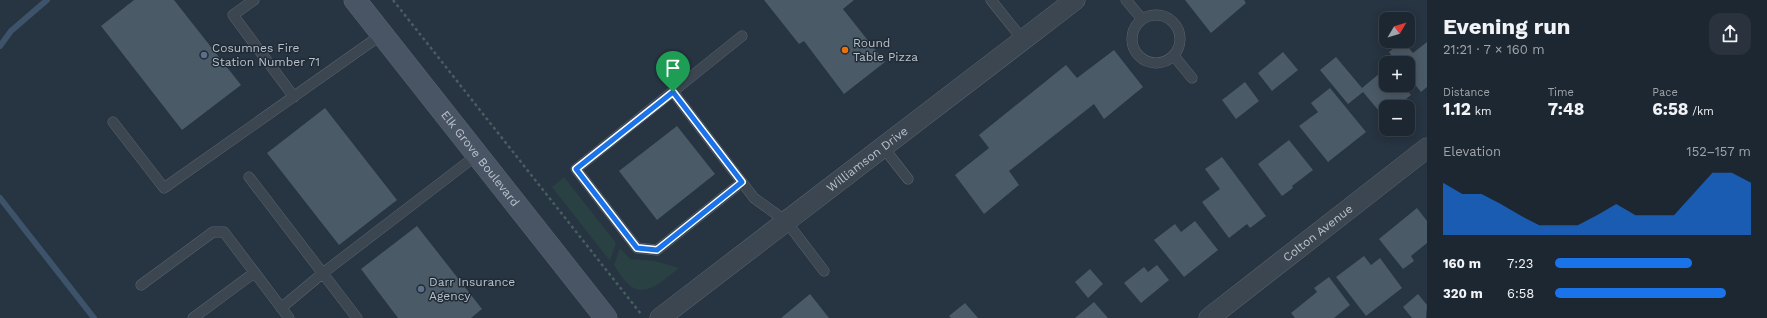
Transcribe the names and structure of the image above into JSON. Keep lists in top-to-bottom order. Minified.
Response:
{"streets":{"main road":["Elk Grove Boulevard"],"street":["Williamson Drive","Colton Avenue"]},"places":["Round Table Pizza","Cosumnes Fire Station Number 71","Darr Insurance Agency"],"north":"top right","page":{"heading":["Evening run","21:21 · 7 × 160 m"],"map_buttons":["+","−"],"stats":[["Distance","1.12 km"],["Time","7:48"],["Pace","6:58 /km"]],"chart":["Elevation","152–157 m"],"list":[{"name":"160 m","note":"7:23"},{"name":"320 m","note":"6:58"}]}}
